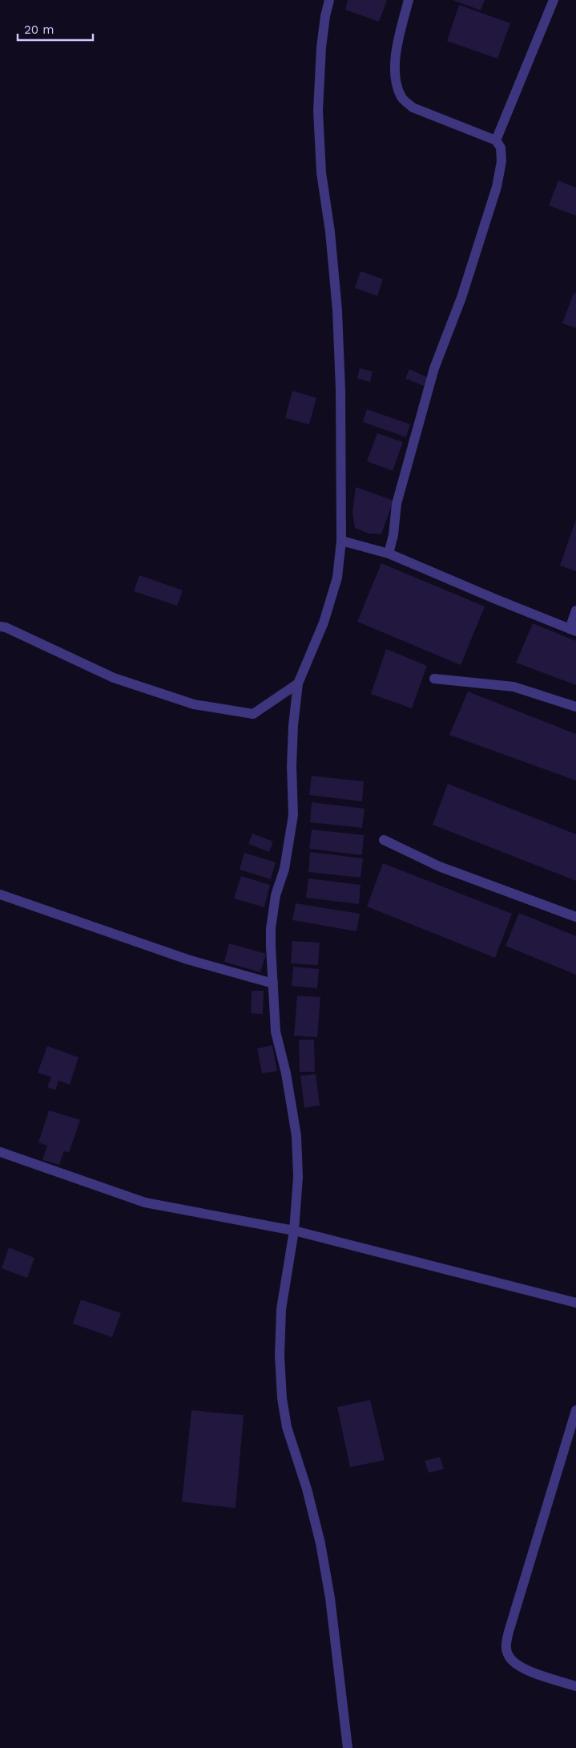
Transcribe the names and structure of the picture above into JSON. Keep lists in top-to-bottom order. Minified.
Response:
{"scale_bar":"20 m"}
